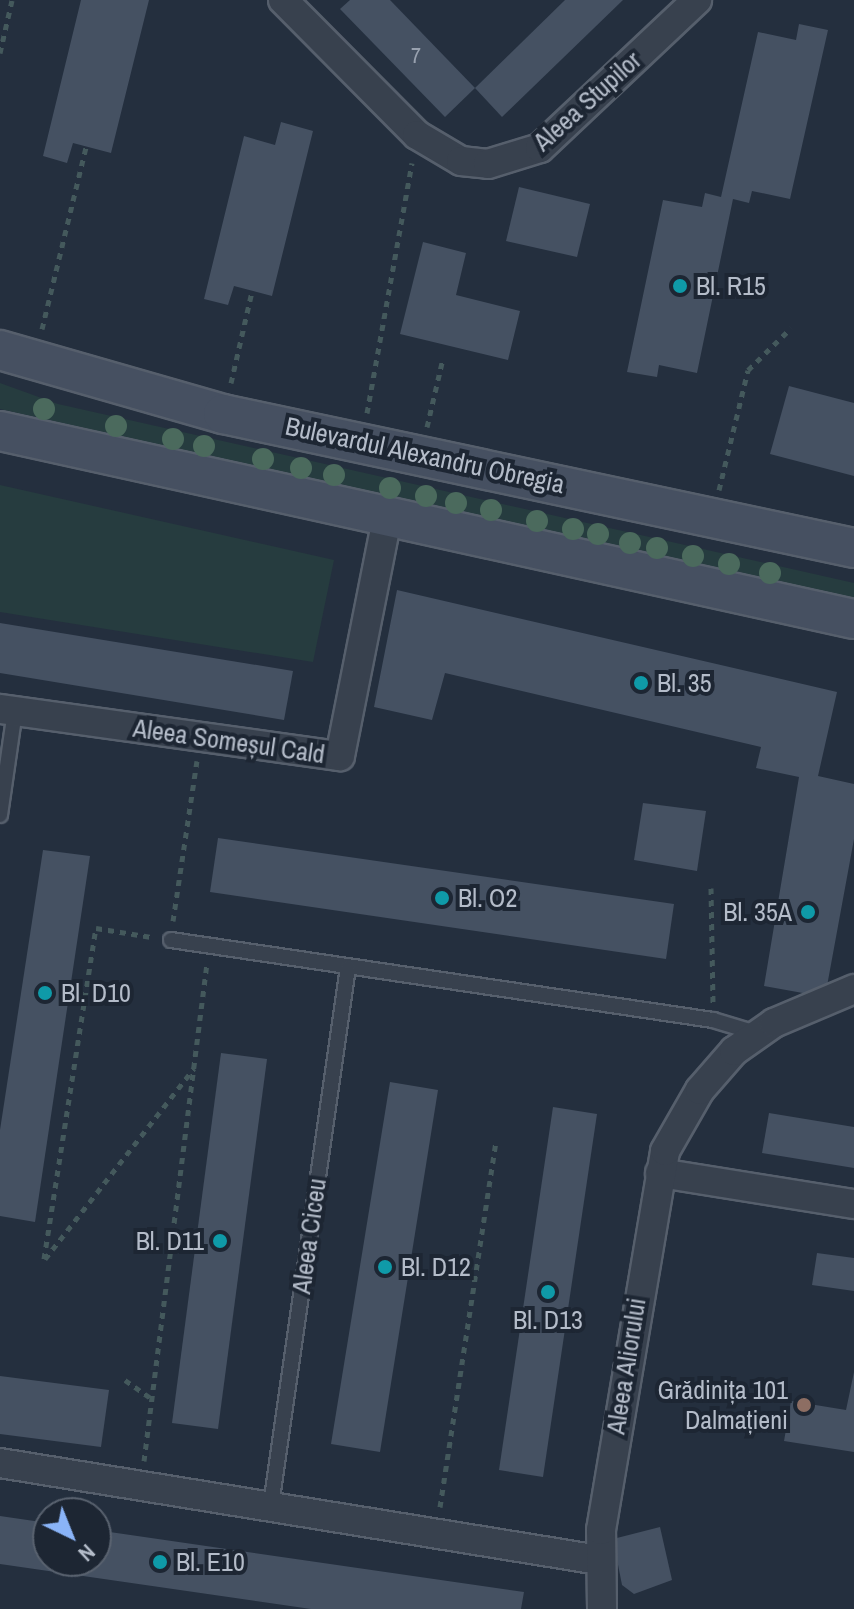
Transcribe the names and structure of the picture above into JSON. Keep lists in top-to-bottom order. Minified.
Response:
{"streets":{"main road":["Bulevardul Alexandru Obregia"],"street":["Aleea Stupilor","Aleea Someșul Cald","Aleea Aliorului"],"lane":["Aleea Ciceu"]},"places":["Bl. R15","Bl. 35","Bl. O2","Bl. 35A","Bl. D10","Bl. D11","Bl. D12","Bl. D13","Grădinița 101 Dalmațieni","Bl. E10"],"house_numbers":["7"],"north":"bottom right"}
